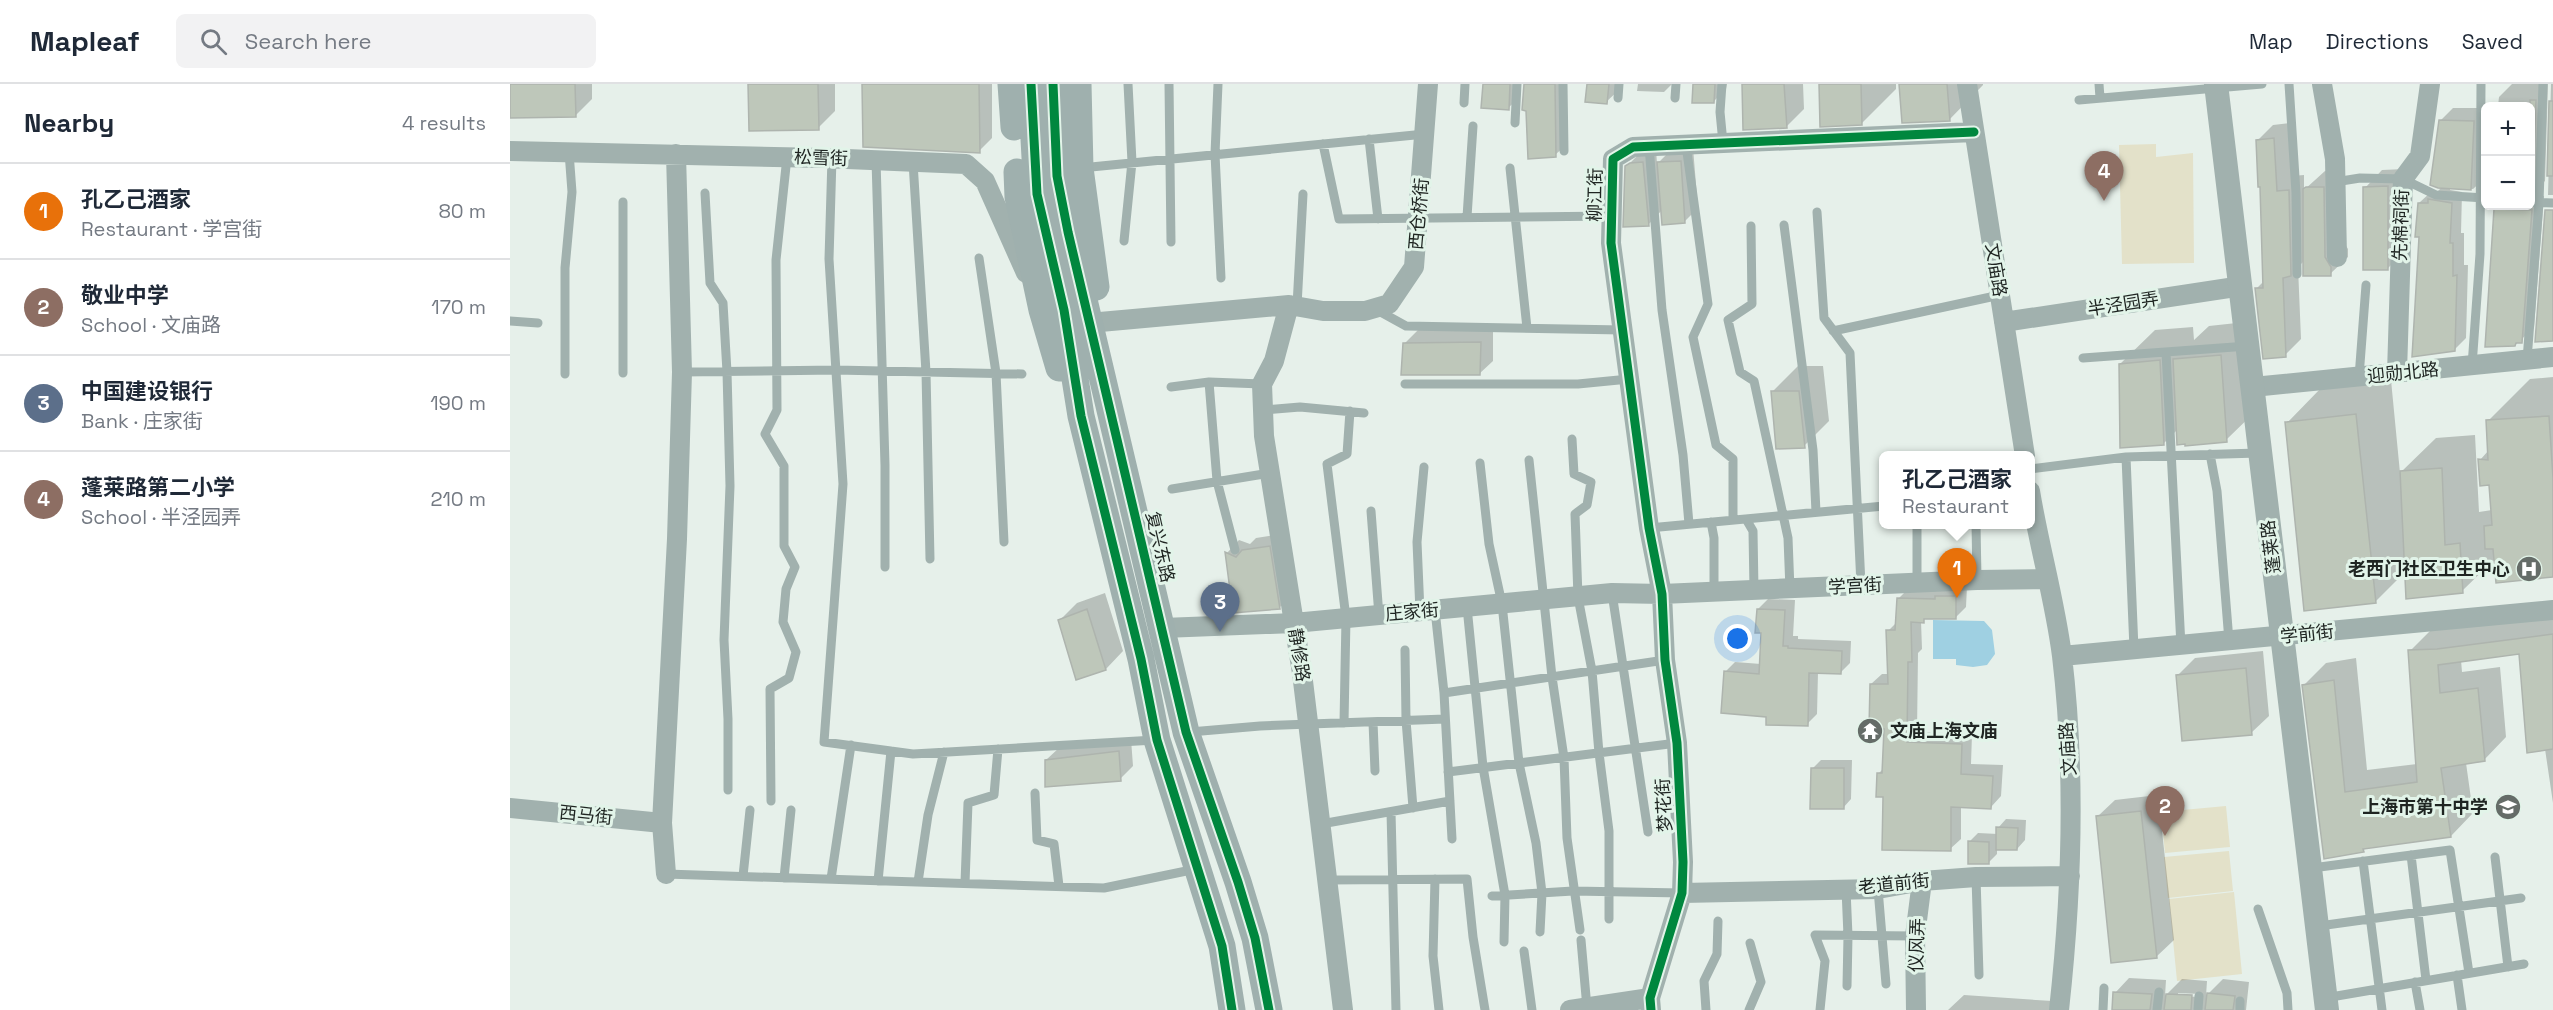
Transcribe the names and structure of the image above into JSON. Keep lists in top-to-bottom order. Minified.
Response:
{"streets":{"main road":["复兴东路"],"street":["松雪街","柳江街","西仓桥街","先棉祠街","文庙路","半泾园弄","迎勋北路","蓬莱路","学宫街","庄家街","学前街","静修路","梦花街","西马街","老道前街","仪风弄"]},"crossings":[["柳江街","文庙路"],["柳江街","学宫街"],["柳江街","庄家街"],["柳江街","梦花街"],["先棉祠街","迎勋北路"],["文庙路","半泾园弄"],["文庙路","学宫街"],["文庙路","学前街"],["文庙路","老道前街"],["半泾园弄","蓬莱路"],["迎勋北路","蓬莱路"],["复兴东路","庄家街"],["蓬莱路","学前街"],["学宫街","庄家街"],["学宫街","梦花街"],["庄家街","静修路"],["庄家街","梦花街"],["梦花街","老道前街"],["老道前街","仪风弄"]],"places":{"hospital":["老西门社区卫生中心"],"temple":["文庙上海文庙"],"school or university":["上海市第十中学"]},"page":{"header":"Mapleaf","search":"Search here","nav":["Map","Directions","Saved"],"heading":["Nearby","4 results"],"map_buttons":["+","−"],"pins":["4","1","3","2"],"list":[{"mark":"1","name":"孔乙己酒家","note":"Restaurant · 学宫街","value":"80 m"},{"mark":"2","name":"敬业中学","note":"School · 文庙路","value":"170 m"},{"mark":"3","name":"中国建设银行","note":"Bank · 庄家街","value":"190 m"},{"mark":"4","name":"蓬莱路第二小学","note":"School · 半泾园弄","value":"210 m"}],"popup":["孔乙己酒家","Restaurant"]}}
